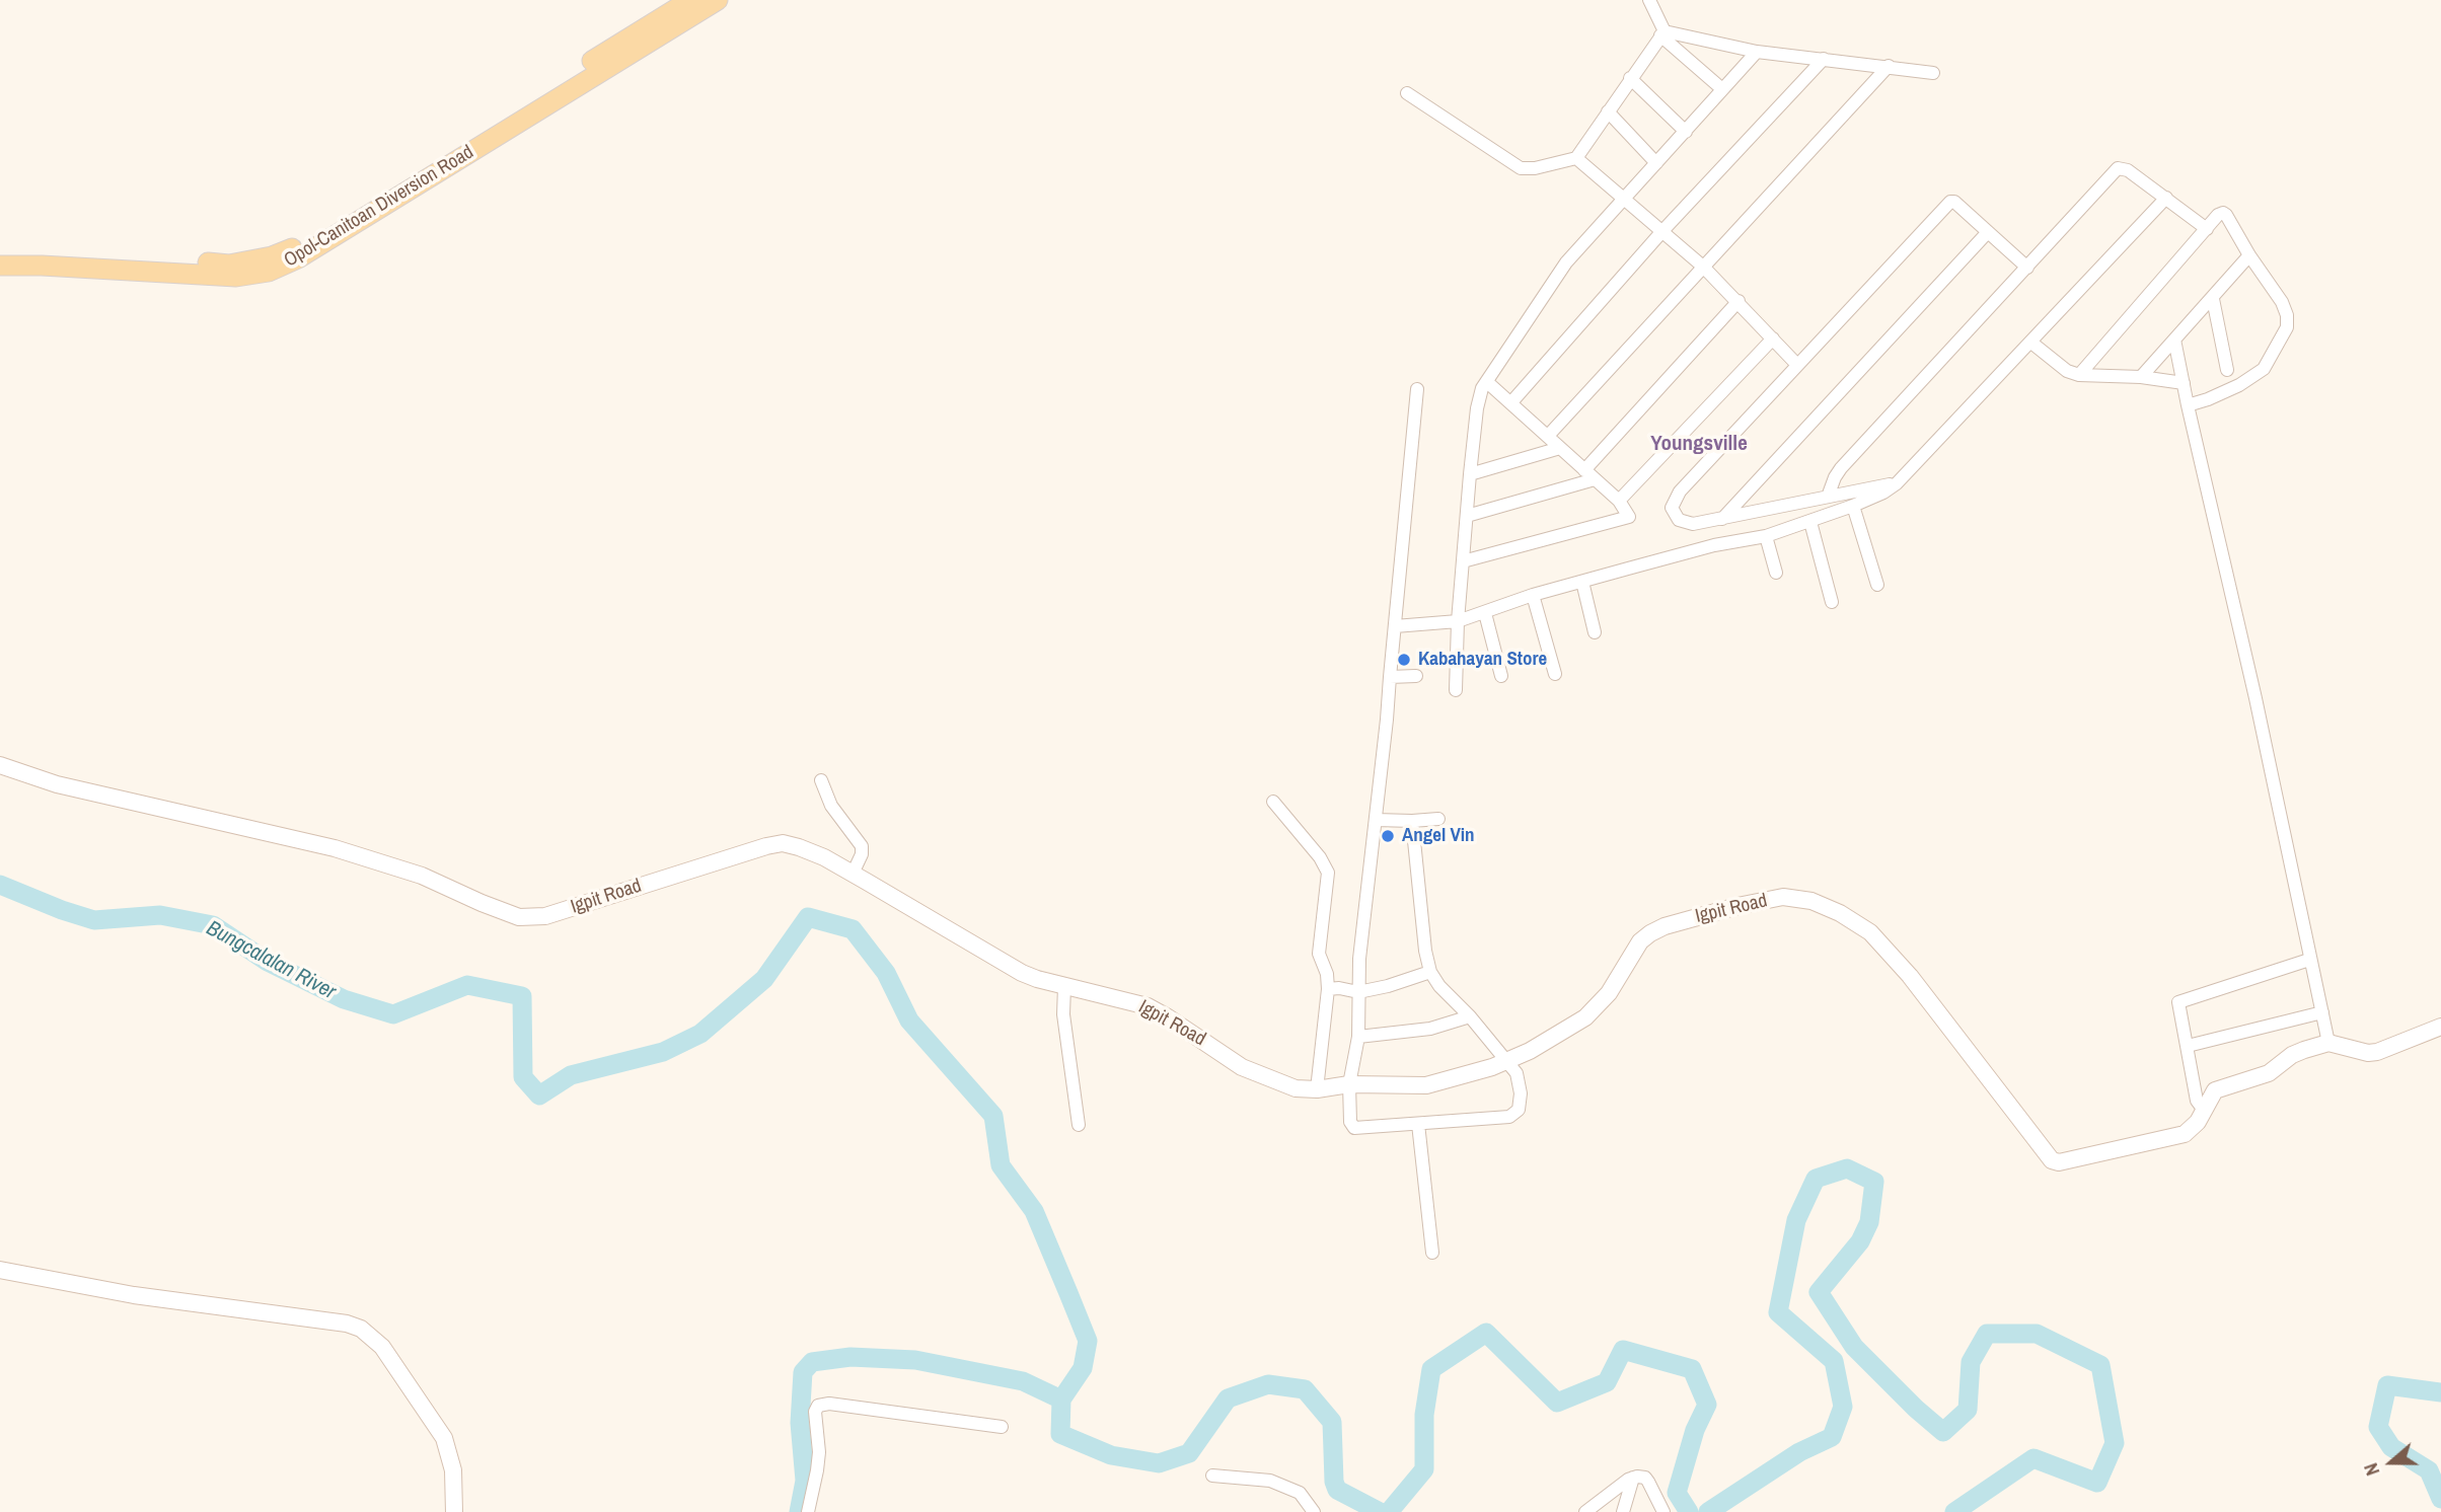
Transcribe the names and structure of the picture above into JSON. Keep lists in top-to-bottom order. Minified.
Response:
{"streets":{"main road":["Opol-Canitoan Diversion Road"],"street":["Igpit Road"]},"districts":["Youngsville"],"water":["Bungcalalan River"],"places":["Kabahayan Store","Angel Vin"],"north":"left"}
